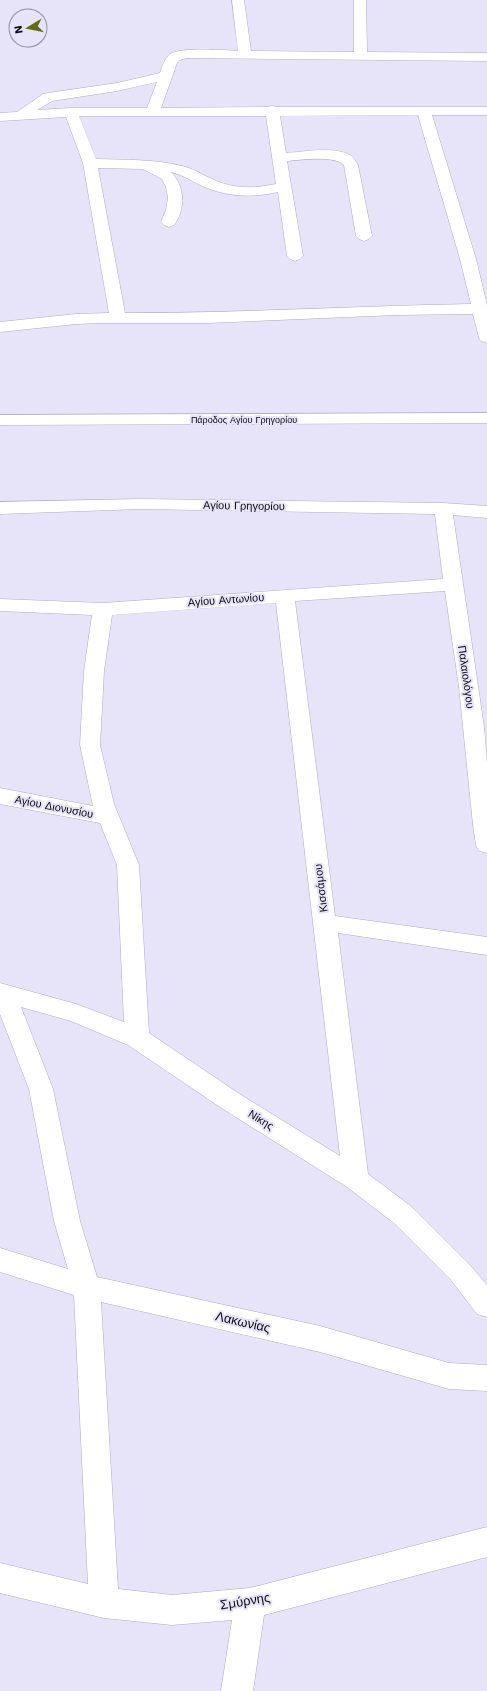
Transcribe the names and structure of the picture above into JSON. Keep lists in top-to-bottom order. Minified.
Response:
{"streets":{"street":["Πάροδος Αγίου Γρηγορίου","Αγίου Γρηγορίου","Αγίου Αντωνίου","Παλαιολόγου","Αγίου Διονυσίου","Κισσάμου","Νίκης","Λακωνίας","Σμύρνης"]},"crossings":[["Αγίου Γρηγορίου","Παλαιολόγου"],["Αγίου Αντωνίου","Παλαιολόγου"],["Αγίου Αντωνίου","Κισσάμου"],["Κισσάμου","Νίκης"]],"north":"left"}
